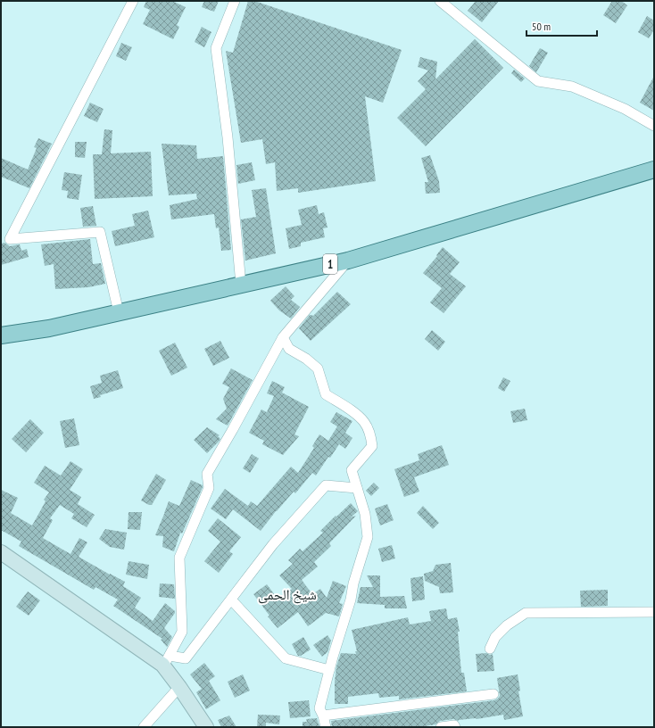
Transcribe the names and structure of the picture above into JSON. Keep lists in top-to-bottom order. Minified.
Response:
{"streets":{"main road":["1"]},"districts":["شيخ الحمى"],"scale_bar":"50 m"}
